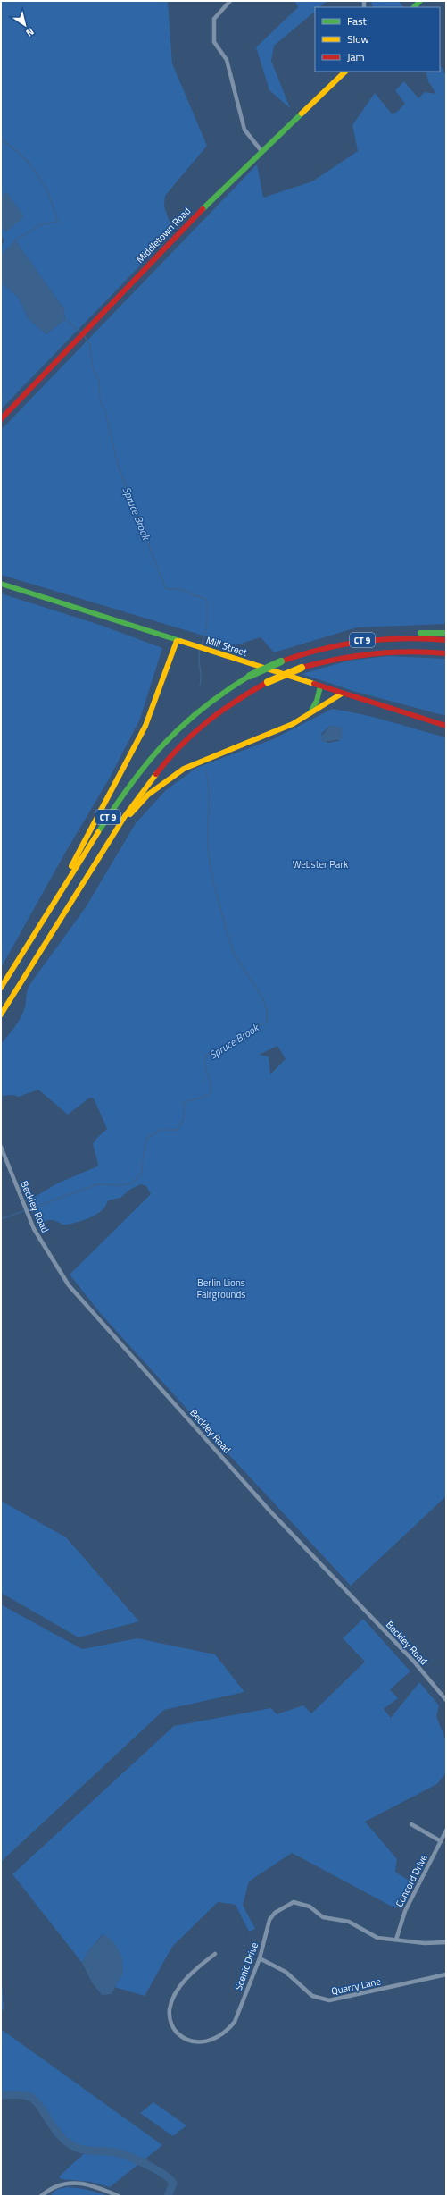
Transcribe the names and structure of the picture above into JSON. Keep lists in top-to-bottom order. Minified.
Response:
{"streets":{"main road":["Middletown Road","CT 9","Mill Street"],"street":["Beckley Road","Concord Drive","Scenic Drive","Quarry Lane"]},"crossings":[["Concord Drive","Scenic Drive"],["Scenic Drive","Quarry Lane"]],"water":["Spruce Brook"],"parks":["Webster Park","Berlin Lions Fairgrounds"],"legend":["Fast","Slow","Jam"],"north":"bottom right"}
